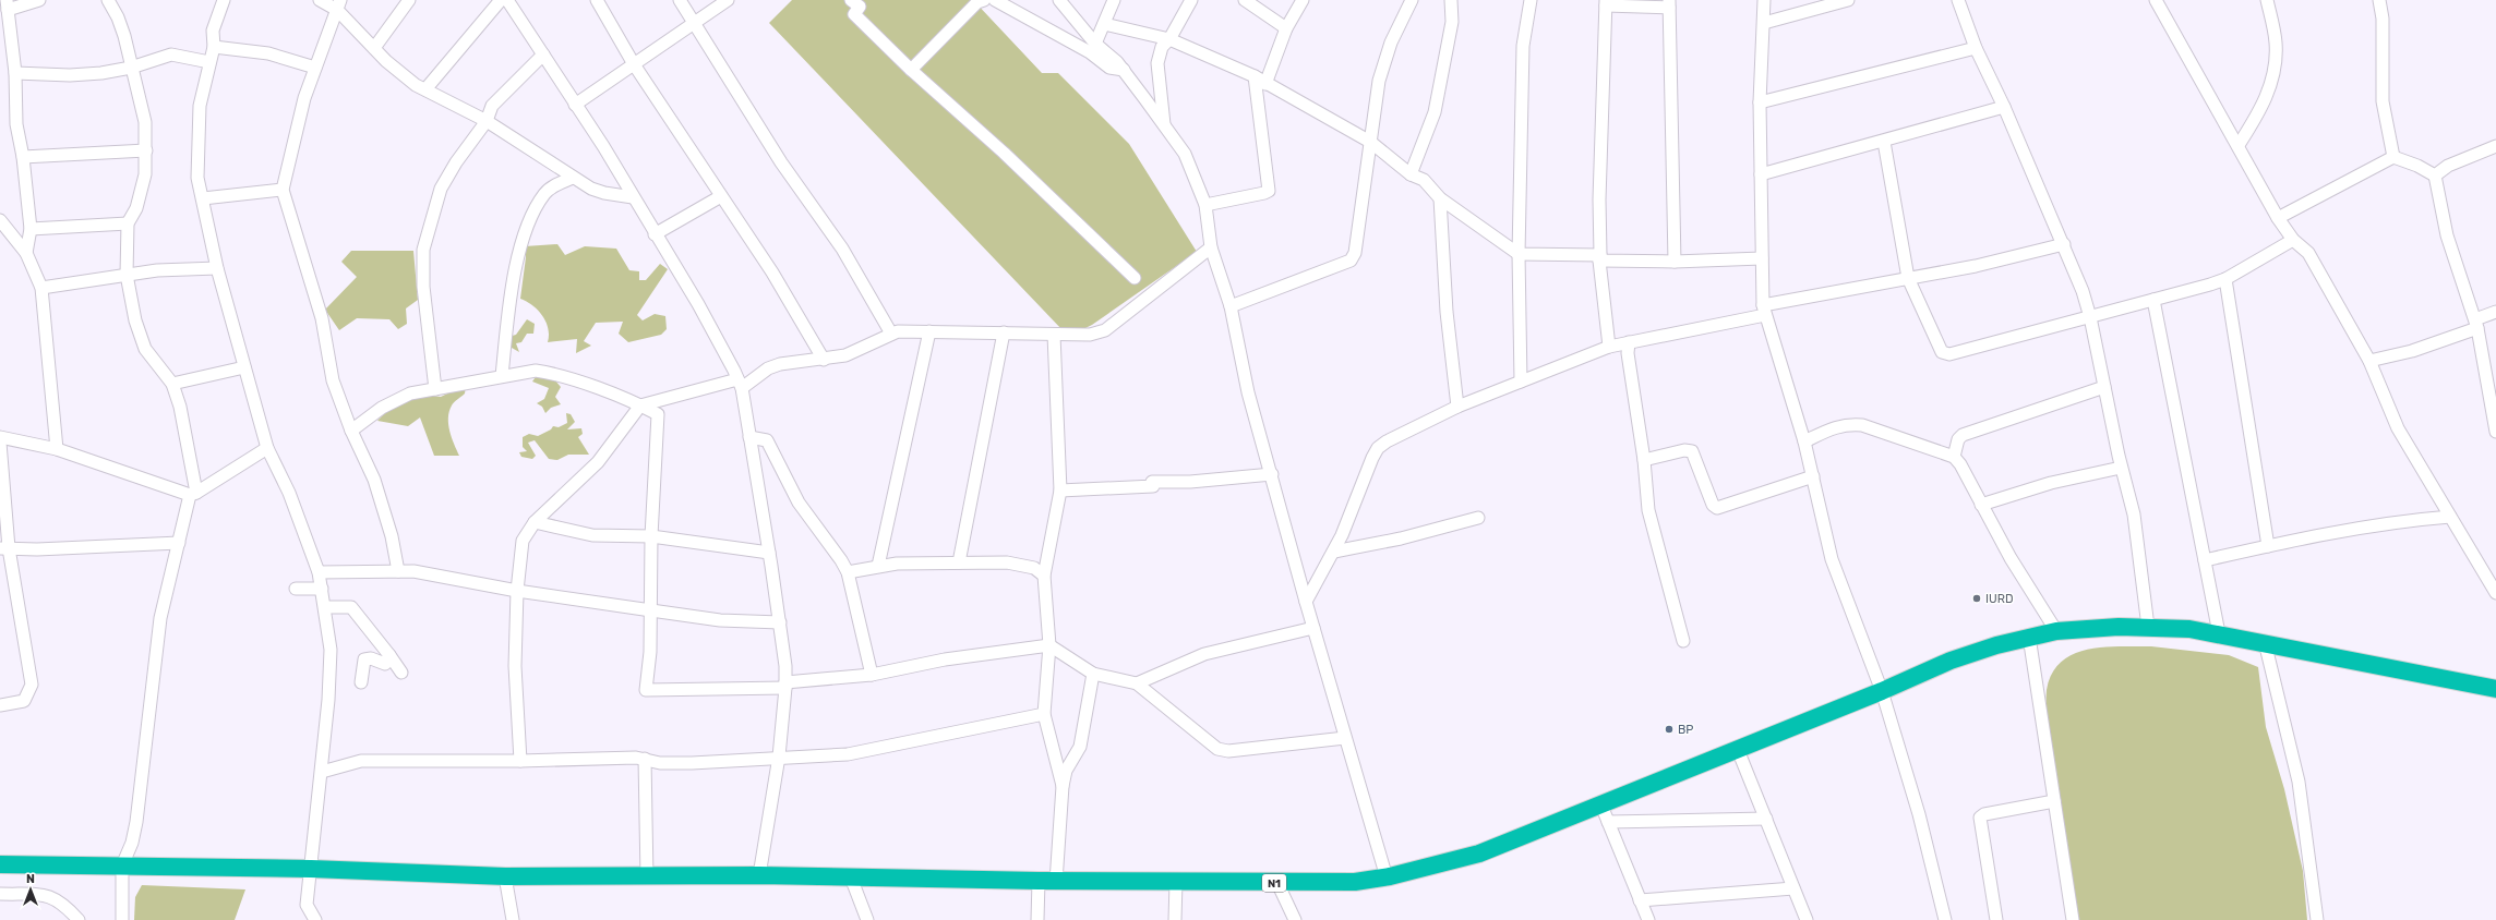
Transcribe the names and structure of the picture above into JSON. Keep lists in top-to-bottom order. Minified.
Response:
{"streets":{"highway":["N1"]},"places":["IURD","BP"],"north":"top"}
